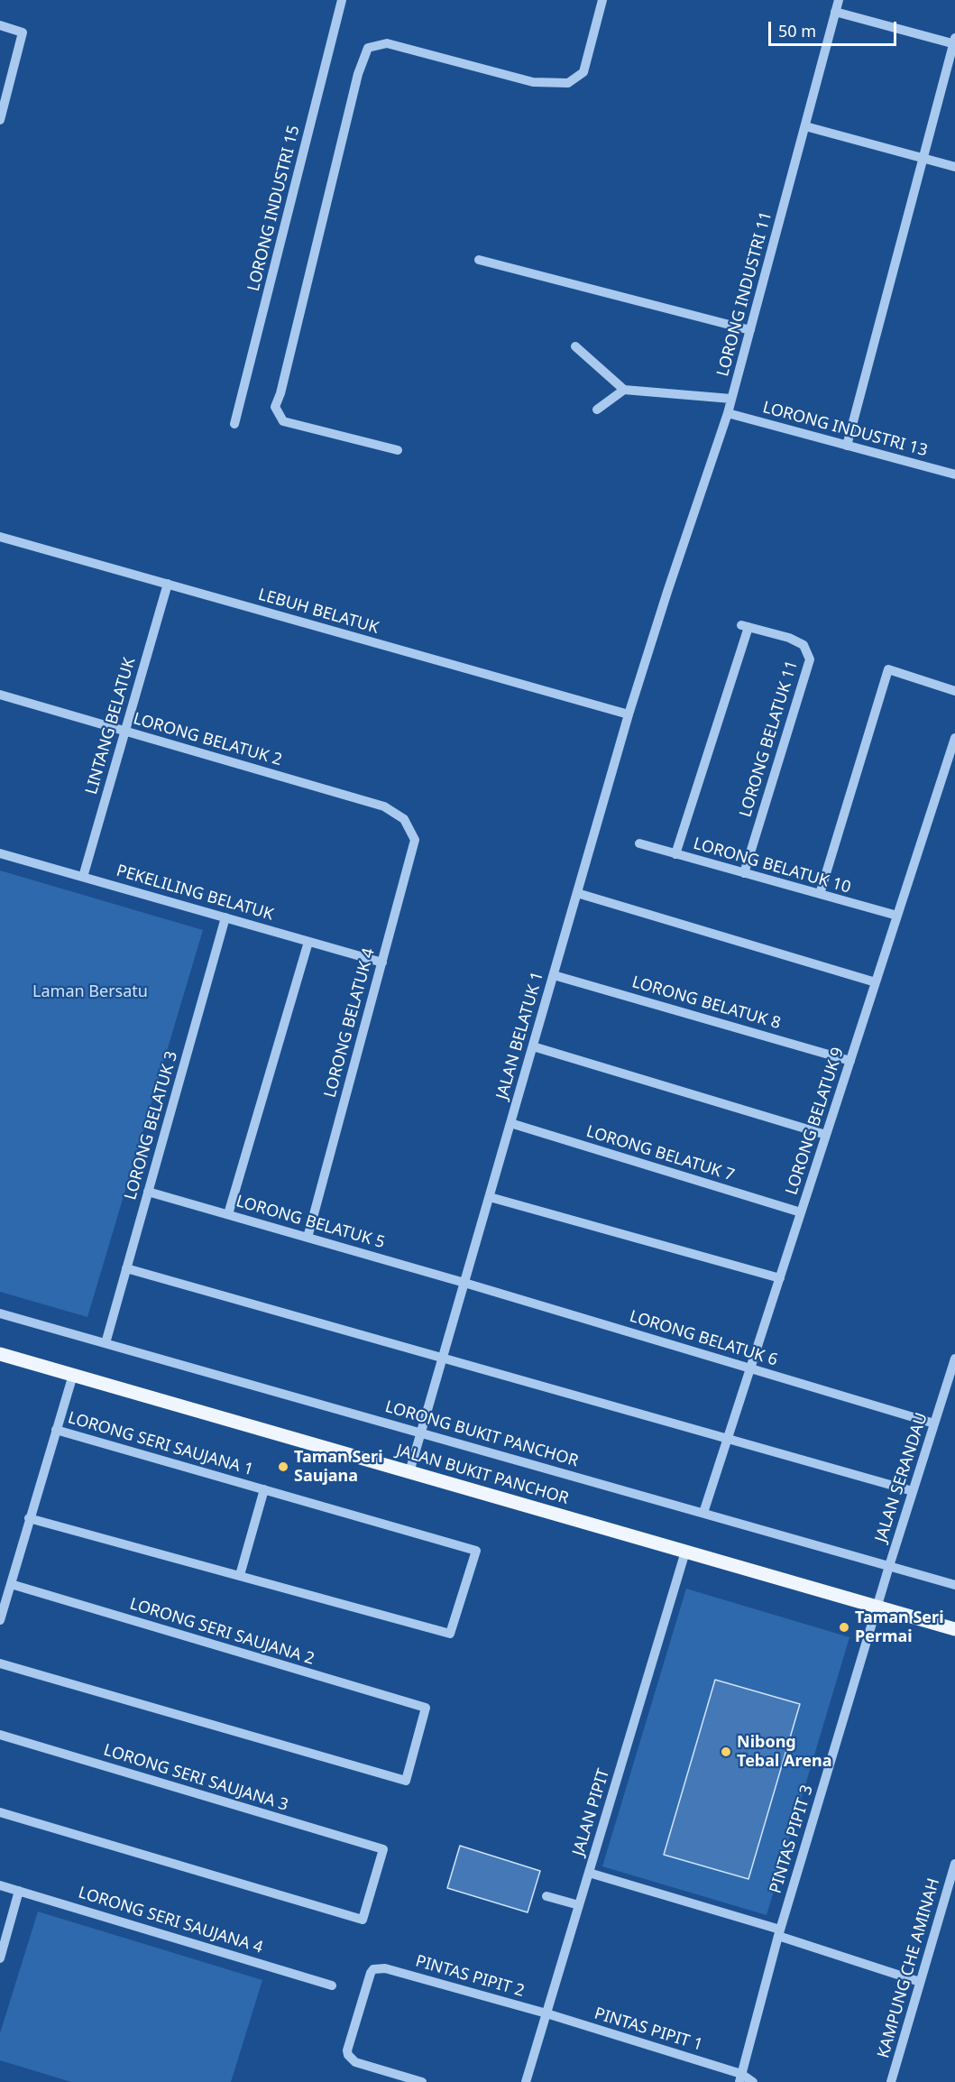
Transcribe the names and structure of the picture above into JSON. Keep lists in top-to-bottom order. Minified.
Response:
{"streets":{"main road":["JALAN BUKIT PANCHOR"],"street":["LORONG INDUSTRI 15","LORONG INDUSTRI 11","LORONG INDUSTRI 13","LEBUH BELATUK","LINTANG BELATUK","LORONG BELATUK 11","LORONG BELATUK 2","LORONG BELATUK 10","PEKELILING BELATUK","LORONG BELATUK 8","LORONG BELATUK 4","JALAN BELATUK 1","LORONG BELATUK 9","LORONG BELATUK 3","LORONG BELATUK 7","LORONG BELATUK 5","LORONG BELATUK 6","LORONG BUKIT PANCHOR","LORONG SERI SAUJANA 1","JALAN SERANDAU","LORONG SERI SAUJANA 2","LORONG SERI SAUJANA 3","JALAN PIPIT","PINTAS PIPIT 3","LORONG SERI SAUJANA 4","KAMPUNG CHE AMINAH","PINTAS PIPIT 2","PINTAS PIPIT 1"]},"crossings":[["LORONG INDUSTRI 11","LORONG INDUSTRI 13"],["LORONG INDUSTRI 11","JALAN BELATUK 1"],["LEBUH BELATUK","LINTANG BELATUK"],["LEBUH BELATUK","JALAN BELATUK 1"],["LINTANG BELATUK","LORONG BELATUK 2"],["LINTANG BELATUK","PEKELILING BELATUK"],["LORONG BELATUK 11","LORONG BELATUK 10"],["LORONG BELATUK 2","LORONG BELATUK 4"],["LORONG BELATUK 10","LORONG BELATUK 9"],["PEKELILING BELATUK","LORONG BELATUK 4"],["PEKELILING BELATUK","LORONG BELATUK 3"],["LORONG BELATUK 8","JALAN BELATUK 1"],["LORONG BELATUK 8","LORONG BELATUK 9"],["LORONG BELATUK 4","LORONG BELATUK 5"],["JALAN BELATUK 1","LORONG BELATUK 7"],["JALAN BELATUK 1","LORONG BELATUK 5"],["JALAN BELATUK 1","LORONG BELATUK 6"],["JALAN BELATUK 1","LORONG BUKIT PANCHOR"],["JALAN BELATUK 1","JALAN BUKIT PANCHOR"],["LORONG BELATUK 9","LORONG BELATUK 7"],["LORONG BELATUK 9","LORONG BELATUK 6"],["LORONG BELATUK 9","LORONG BUKIT PANCHOR"],["LORONG BELATUK 3","LORONG BELATUK 5"],["LORONG BELATUK 3","LORONG BUKIT PANCHOR"],["LORONG BELATUK 5","LORONG BELATUK 6"],["LORONG BELATUK 6","JALAN SERANDAU"],["LORONG BUKIT PANCHOR","JALAN SERANDAU"],["JALAN BUKIT PANCHOR","JALAN SERANDAU"],["JALAN BUKIT PANCHOR","JALAN PIPIT"],["JALAN BUKIT PANCHOR","PINTAS PIPIT 3"],["JALAN SERANDAU","PINTAS PIPIT 3"],["JALAN PIPIT","PINTAS PIPIT 2"],["JALAN PIPIT","PINTAS PIPIT 1"],["PINTAS PIPIT 3","PINTAS PIPIT 1"],["PINTAS PIPIT 2","PINTAS PIPIT 1"]],"parks":["Laman Bersatu"],"places":["Taman Seri Saujana","Taman Seri Permai","Nibong Tebal Arena"],"scale_bar":"50 m"}
